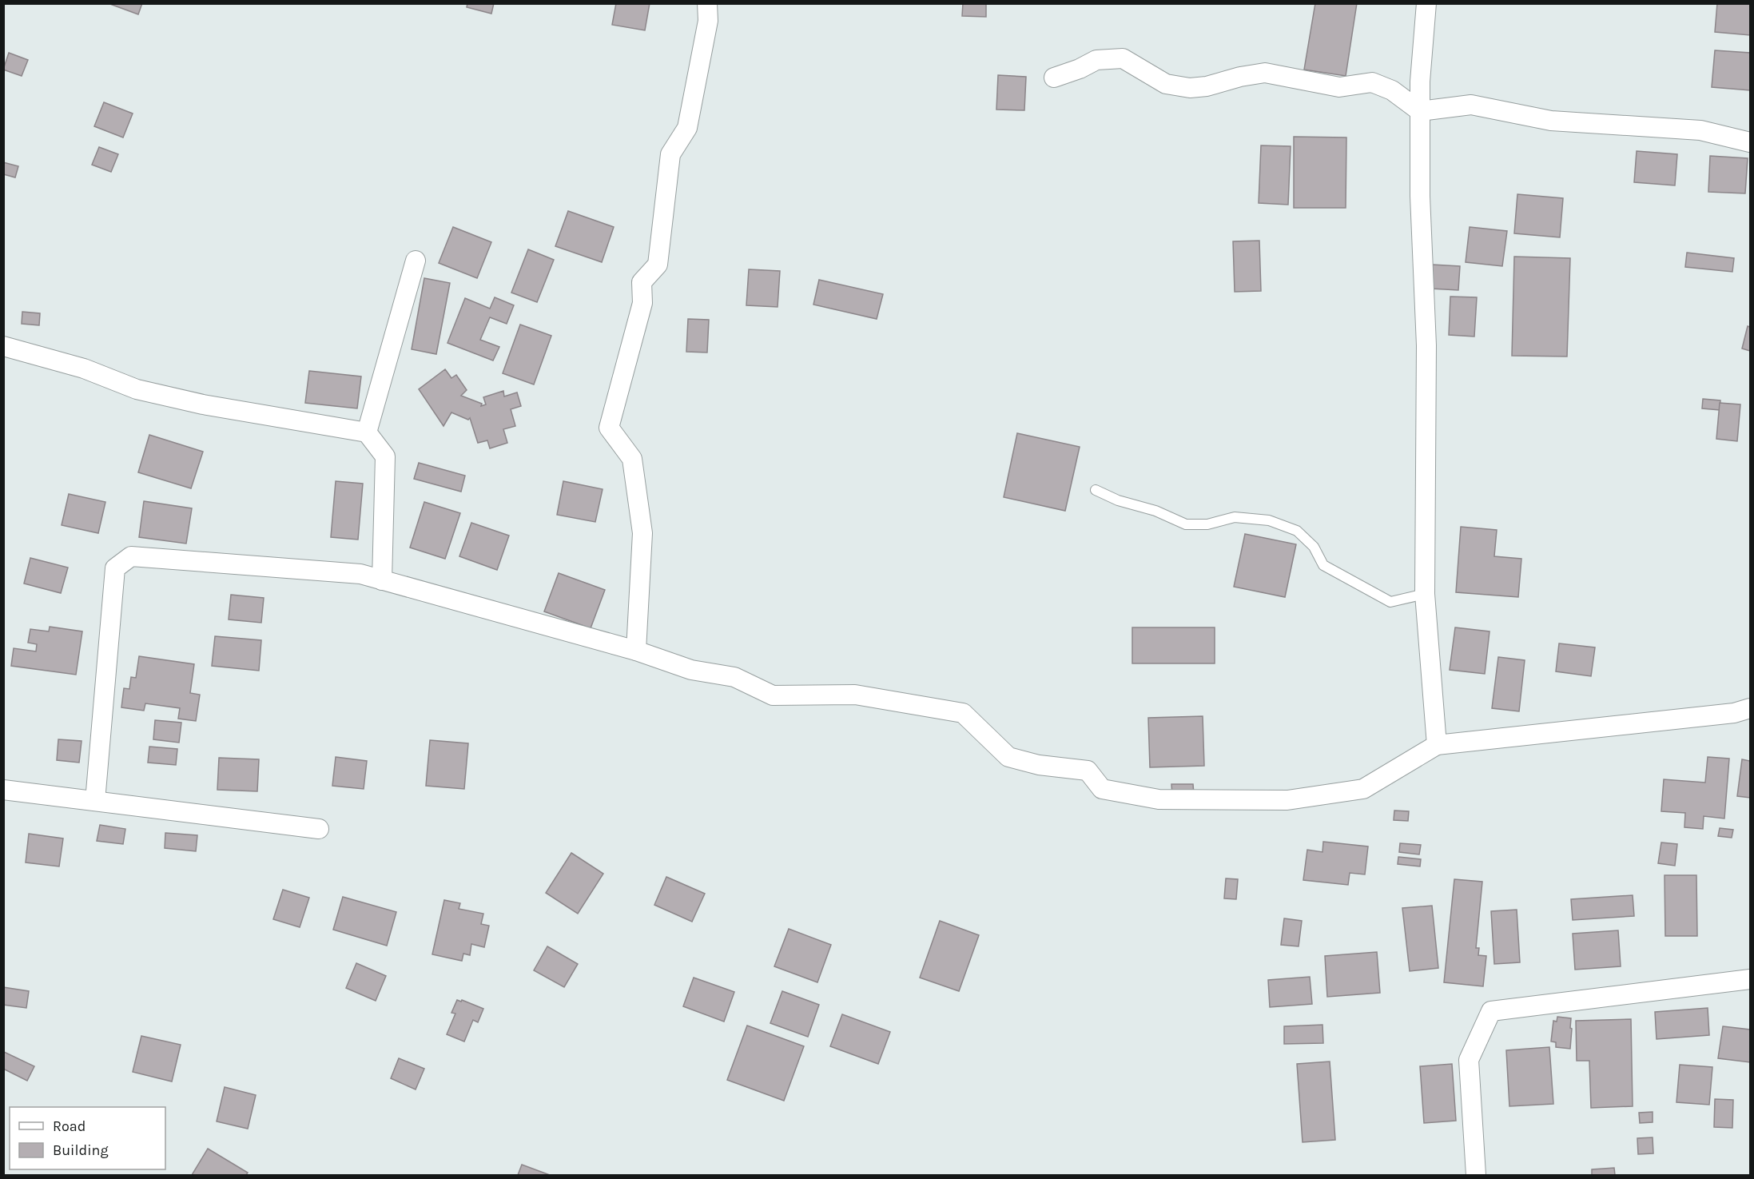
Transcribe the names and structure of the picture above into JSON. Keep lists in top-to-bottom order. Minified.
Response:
{"legend":["Road","Building"]}
